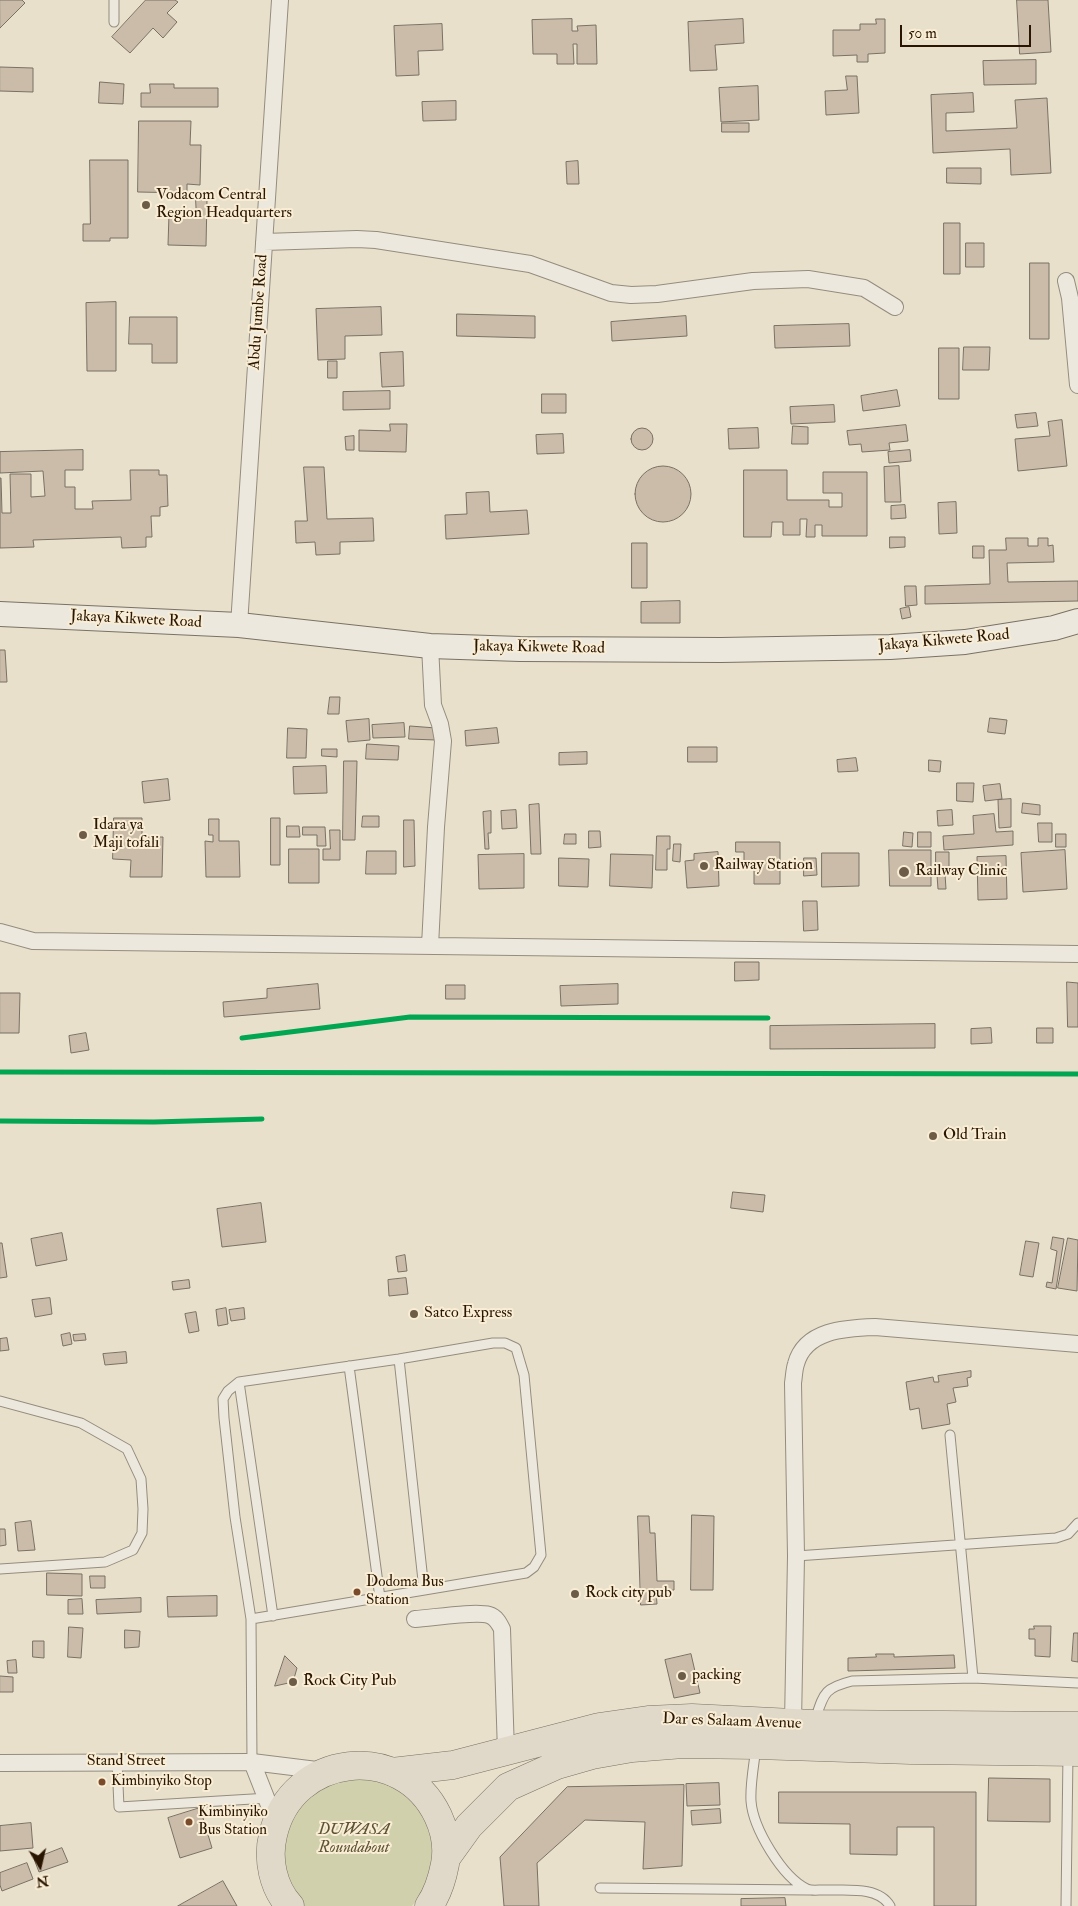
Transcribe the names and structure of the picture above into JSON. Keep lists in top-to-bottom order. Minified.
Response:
{"streets":{"highway":["Dar es Salaam Avenue"],"main road":["Jakaya Kikwete Road"],"street":["Abdu Jumbe Road","Stand Street"]},"crossings":[["Abdu Jumbe Road","Jakaya Kikwete Road"]],"parks":["DUWASA Roundabout"],"places":["Vodacom Central Region Headquarters","Idara ya Maji tofali","Railway Station","Railway Clinic","Old Train","Satco Express","Dodoma Bus Station","Rock city pub","packing","Rock City Pub","Kimbinyiko Stop","Kimbinyiko Bus Station"],"scale_bar":"50 m","north":"bottom"}
